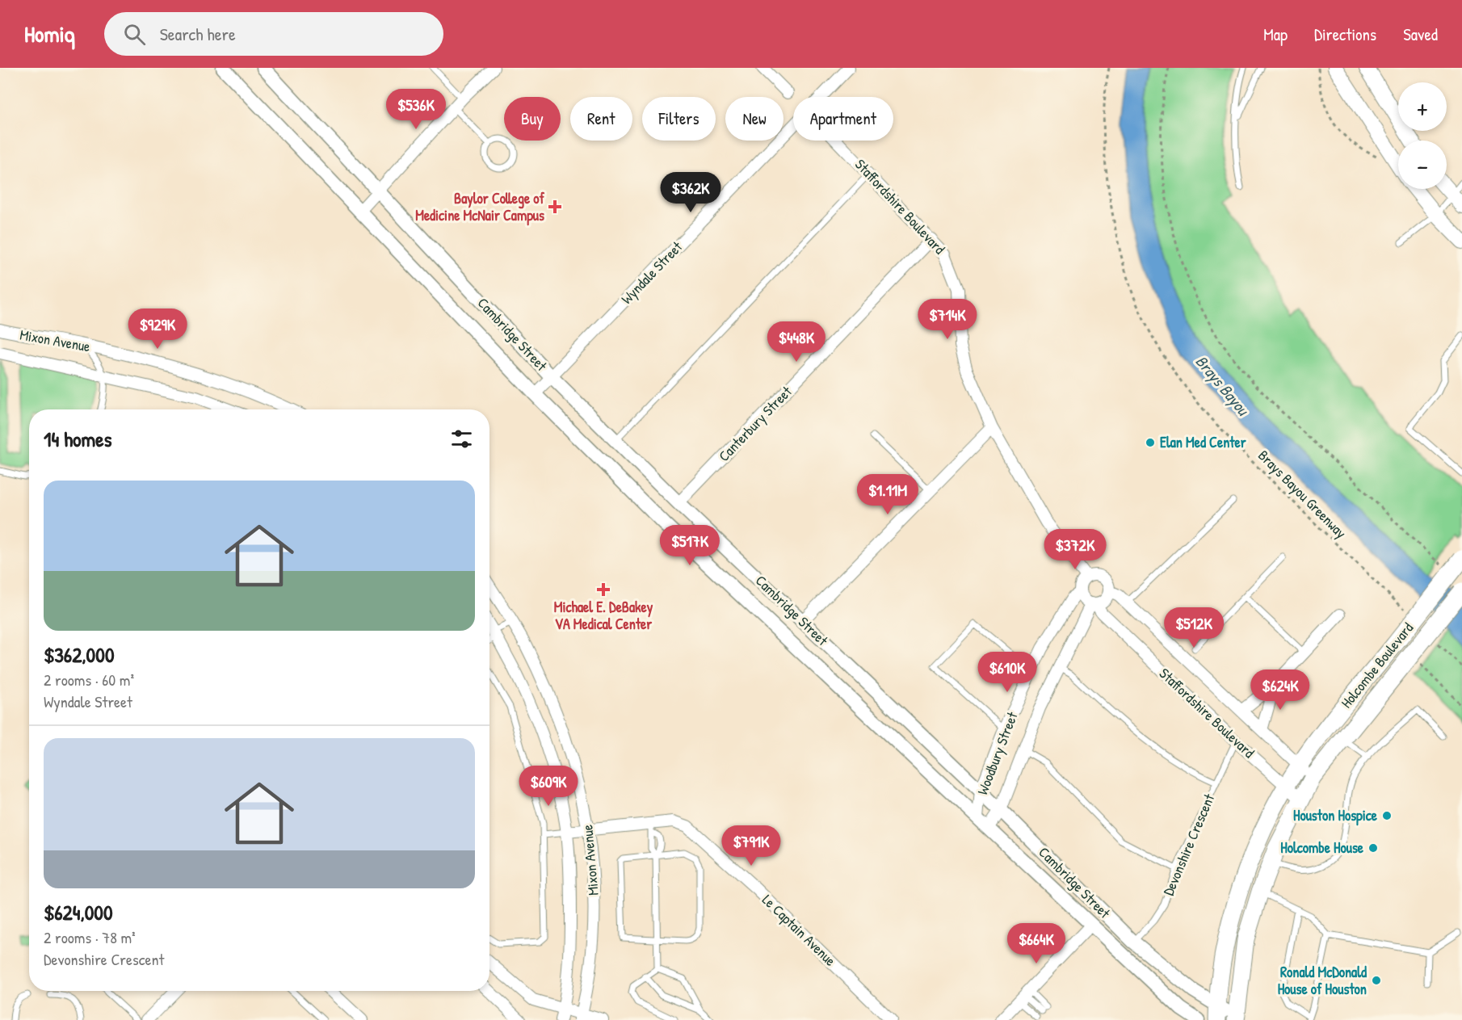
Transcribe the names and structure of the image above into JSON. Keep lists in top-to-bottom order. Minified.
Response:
{"streets":{"main road":["Holcombe Boulevard"],"street":["Staffordshire Boulevard","Wyndale Street","Cambridge Street","Mixon Avenue","Canterbury Street","Woodbury Street","Le Captain Avenue"],"lane":["Devonshire Crescent"],"path":["Brays Bayou Greenway"]},"crossings":[["Staffordshire Boulevard","Canterbury Street"],["Staffordshire Boulevard","Holcombe Boulevard"],["Staffordshire Boulevard","Woodbury Street"],["Staffordshire Boulevard","Devonshire Crescent"],["Wyndale Street","Cambridge Street"],["Cambridge Street","Canterbury Street"],["Cambridge Street","Holcombe Boulevard"],["Cambridge Street","Woodbury Street"],["Cambridge Street","Devonshire Crescent"],["Mixon Avenue","Le Captain Avenue"]],"water":["Brays Bayou"],"places":{"health":["Baylor College of Medicine McNair Campus","Michael E. DeBakey VA Medical Center"],"other":["Elan Med Center","Houston Hospice","Holcombe House","Ronald McDonald House of Houston"]},"page":{"header":"Homiq","search":"Search here","nav":["Map","Directions","Saved"],"map_buttons":["+","−"],"price":["$536K","$362K","$714K","$929K","$448K","$1.11M","$517K","$372K","$512K","$610K","$624K","$609K","$791K","$664K"],"chip":["Buy","Rent","Filters","New","Apartment"],"heading":"14 homes","list":[{"name":"$362,000","note":"2 rooms · 60 m² · Wyndale Street"},{"name":"$624,000","note":"2 rooms · 78 m² · Devonshire Crescent"}]}}
